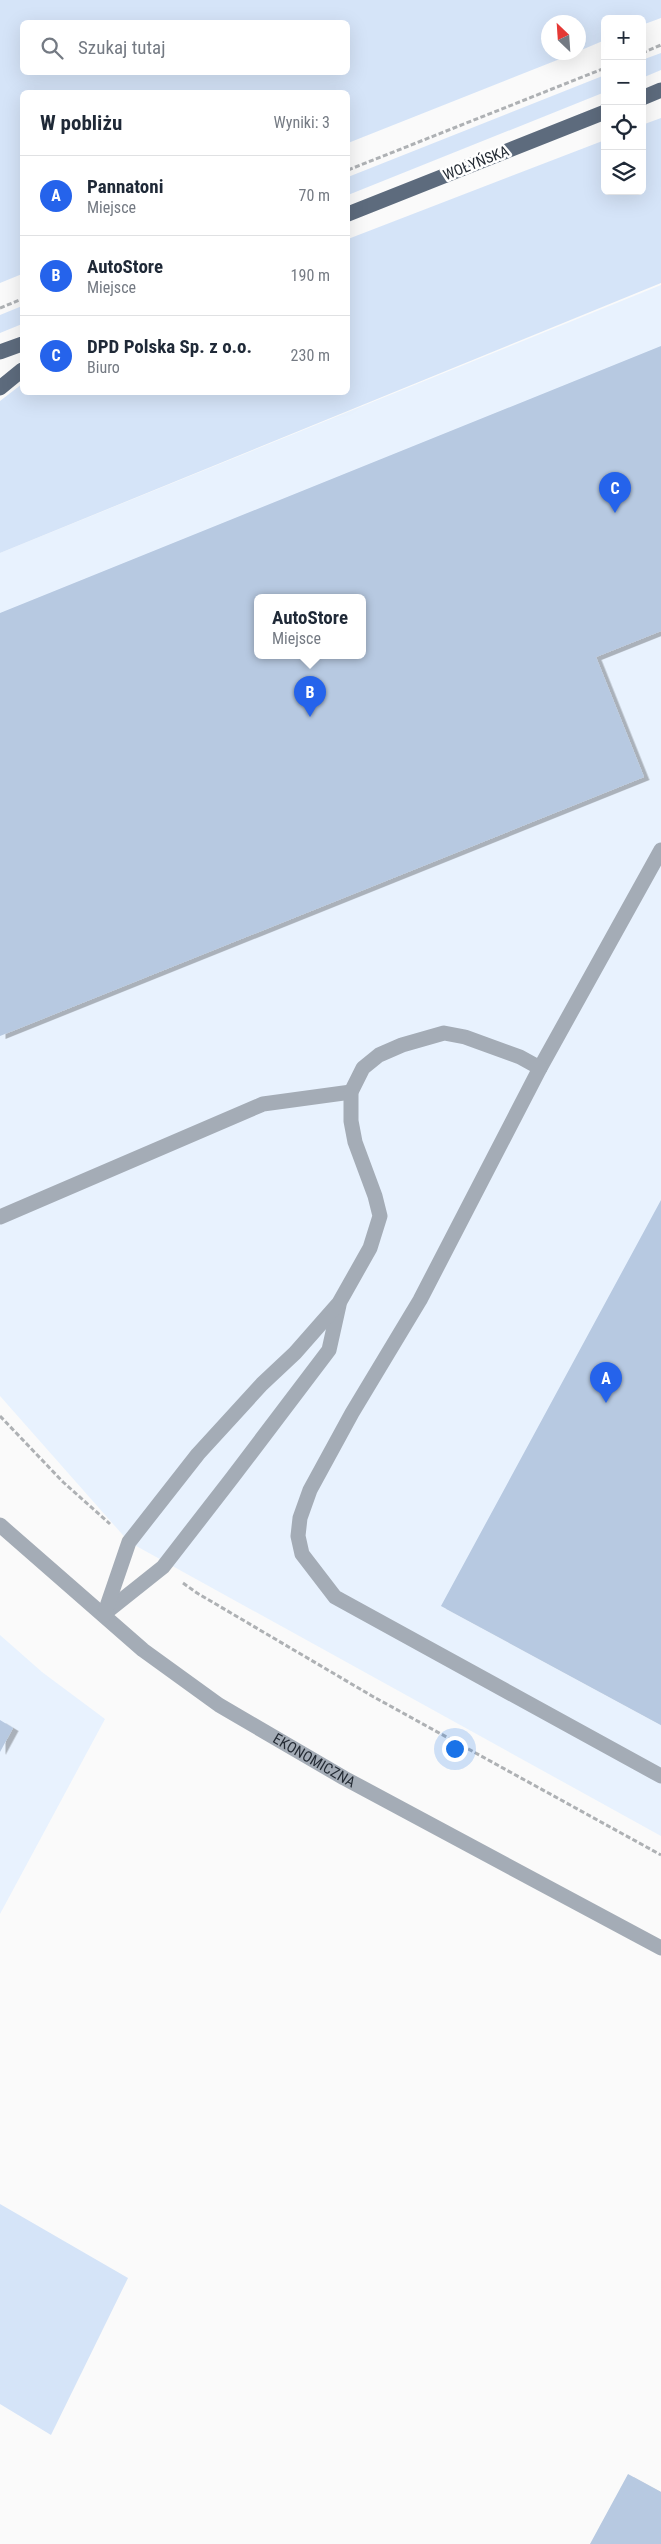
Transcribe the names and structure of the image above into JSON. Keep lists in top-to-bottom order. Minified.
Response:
{"streets":{"main road":["WOŁYŃSKA"],"street":["EKONOMICZNA"]},"north":"top left","page":{"map_buttons":["+","−"],"search":"Szukaj tutaj","heading":["W pobliżu","Wyniki: 3"],"list":[{"mark":"A","name":"Pannatoni","note":"Miejsce","value":"70 m"},{"mark":"B","name":"AutoStore","note":"Miejsce","value":"190 m"},{"mark":"C","name":"DPD Polska Sp. z o.o.","note":"Biuro","value":"230 m"}],"pins":["C","B","A"],"popup":["AutoStore","Miejsce"]}}
